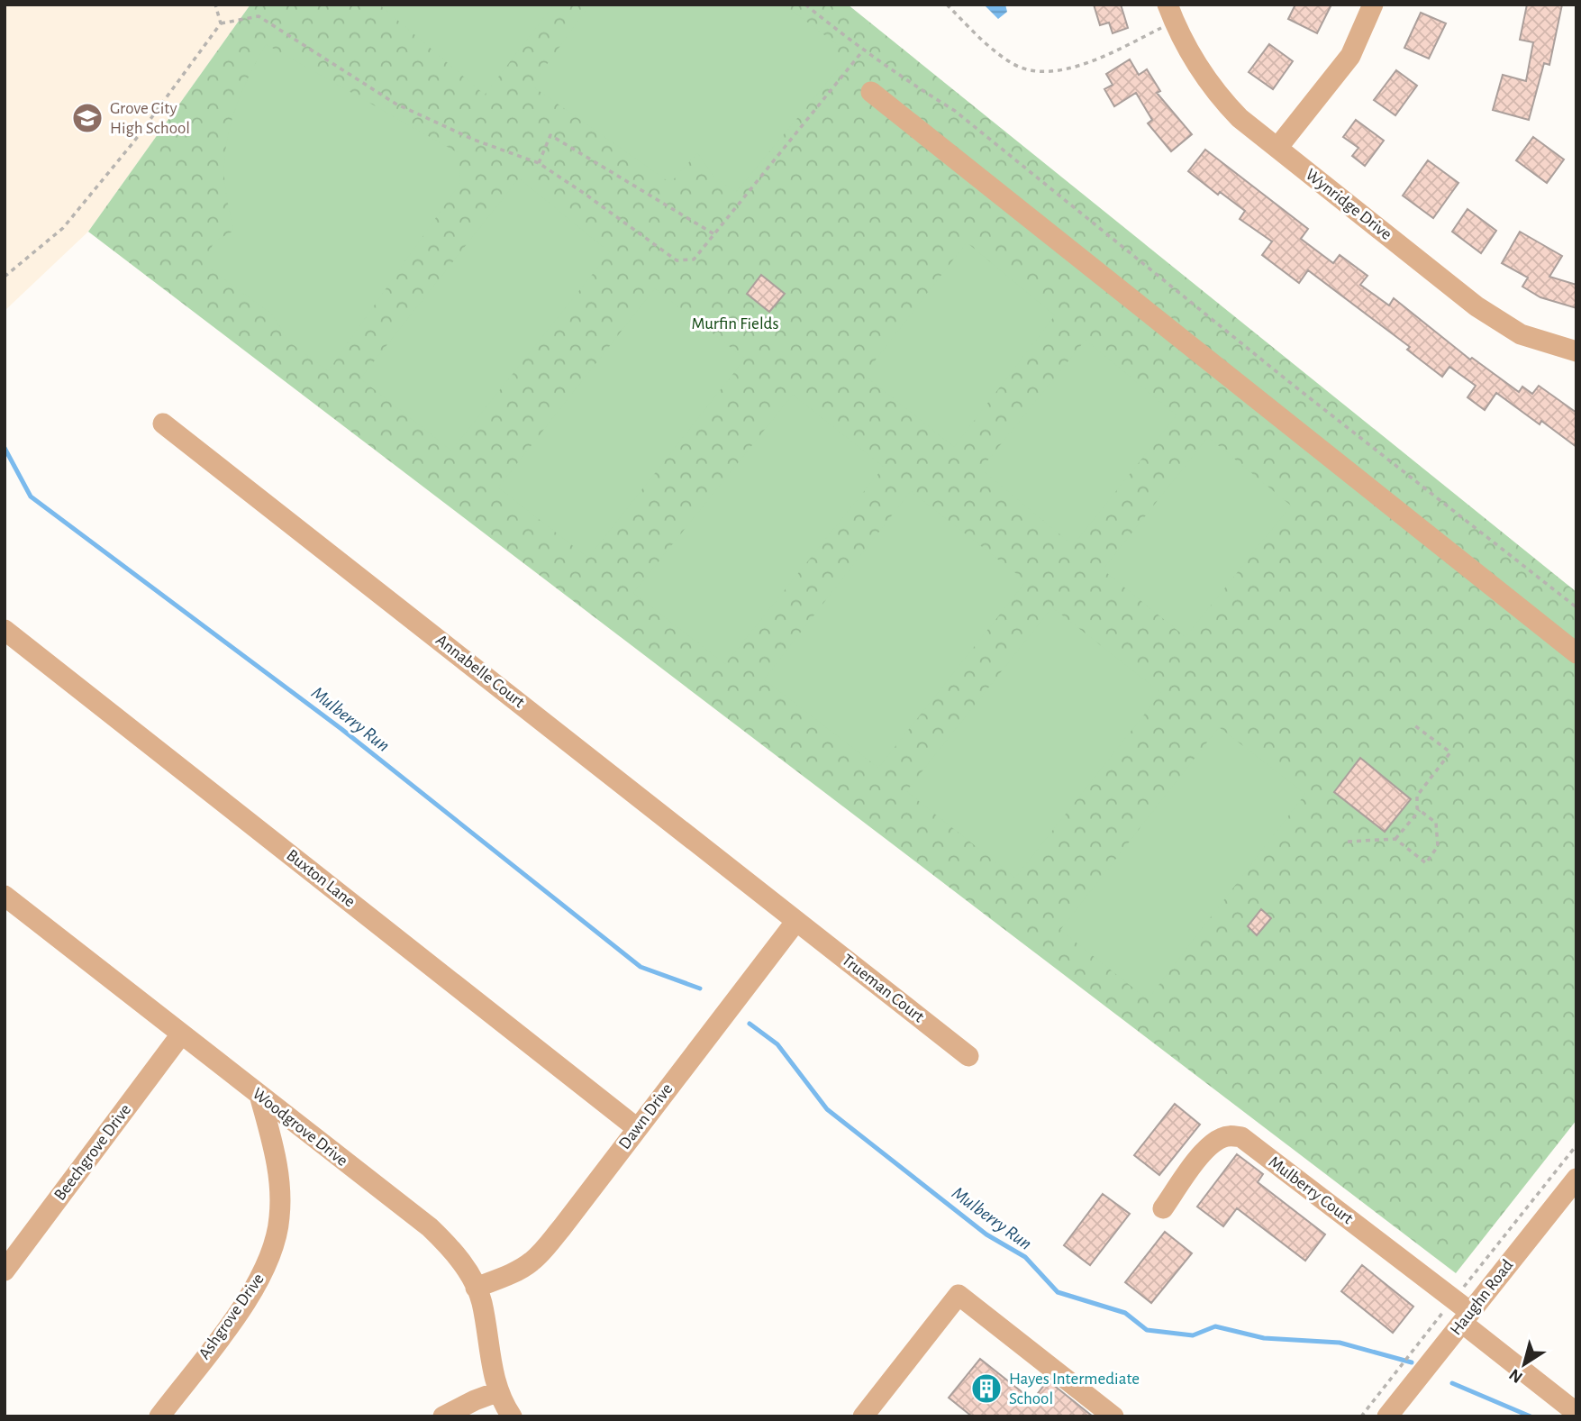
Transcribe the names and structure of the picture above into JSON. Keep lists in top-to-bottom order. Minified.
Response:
{"streets":{"street":["Wynridge Drive","Annabelle Court","Buxton Lane","Trueman Court","Dawn Drive","Woodgrove Drive","Beechgrove Drive","Mulberry Court","Haughn Road","Ashgrove Drive"]},"crossings":[["Annabelle Court","Trueman Court"],["Annabelle Court","Dawn Drive"],["Buxton Lane","Dawn Drive"],["Trueman Court","Dawn Drive"],["Dawn Drive","Woodgrove Drive"],["Woodgrove Drive","Beechgrove Drive"],["Woodgrove Drive","Ashgrove Drive"],["Mulberry Court","Haughn Road"]],"water":["Mulberry Run"],"parks":["Murfin Fields"],"places":{"school or university":["Grove City High School"],"building":["Hayes Intermediate School"]},"north":"bottom left"}
